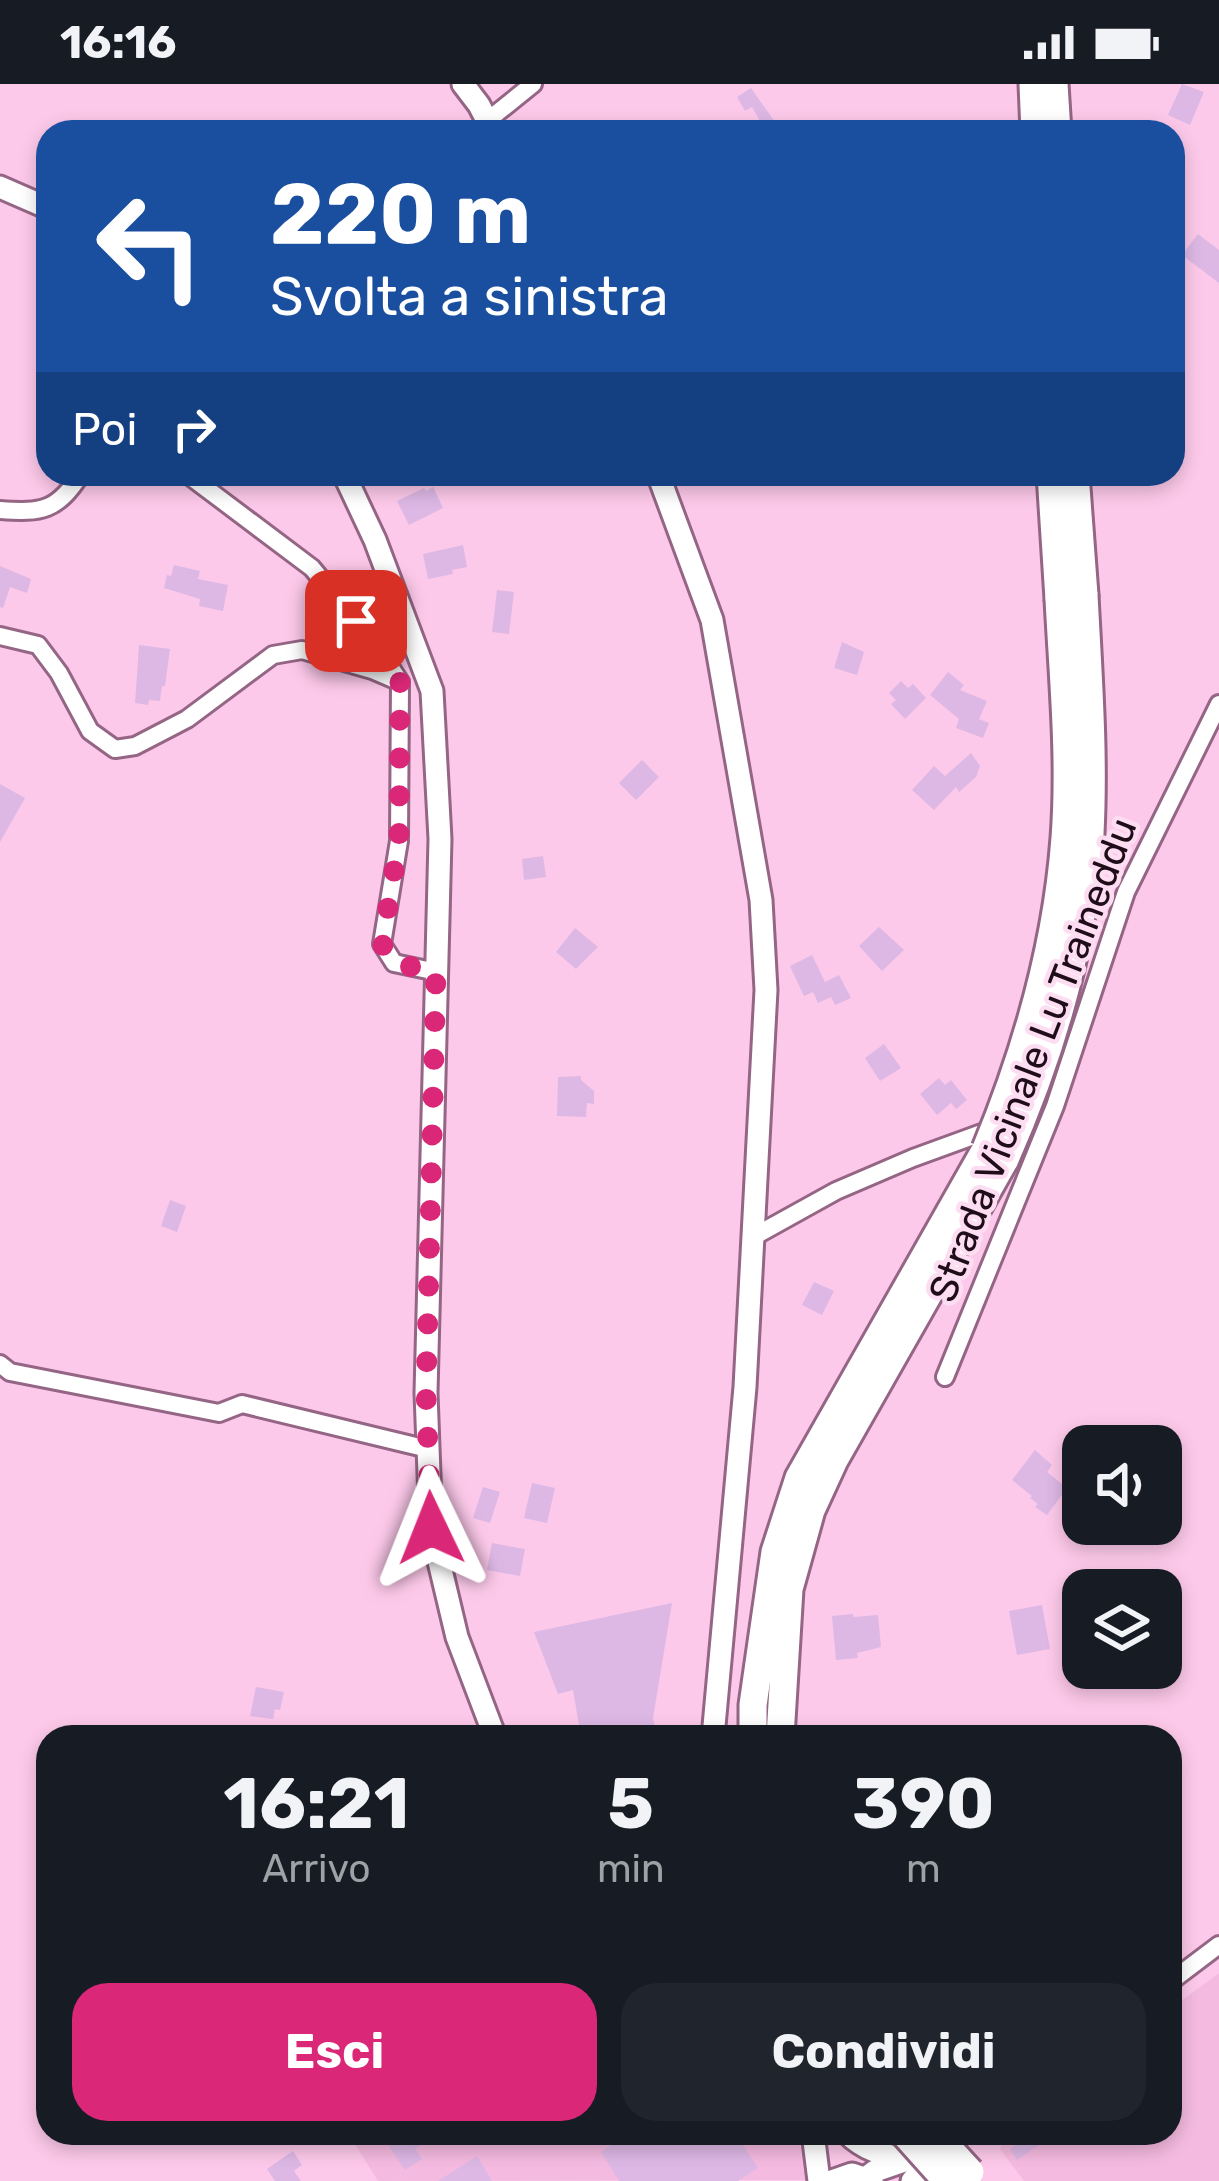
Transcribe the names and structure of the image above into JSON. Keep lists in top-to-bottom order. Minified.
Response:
{"streets":{"street":["Strada Vicinale Lu Traineddu"]},"page":{"status":"16:16","turn":["220 m","Svolta a sinistra"],"then":"Poi","eta":["16:21","Arrivo","5","min","390","m"],"buttons":["Esci","Condividi"]}}
